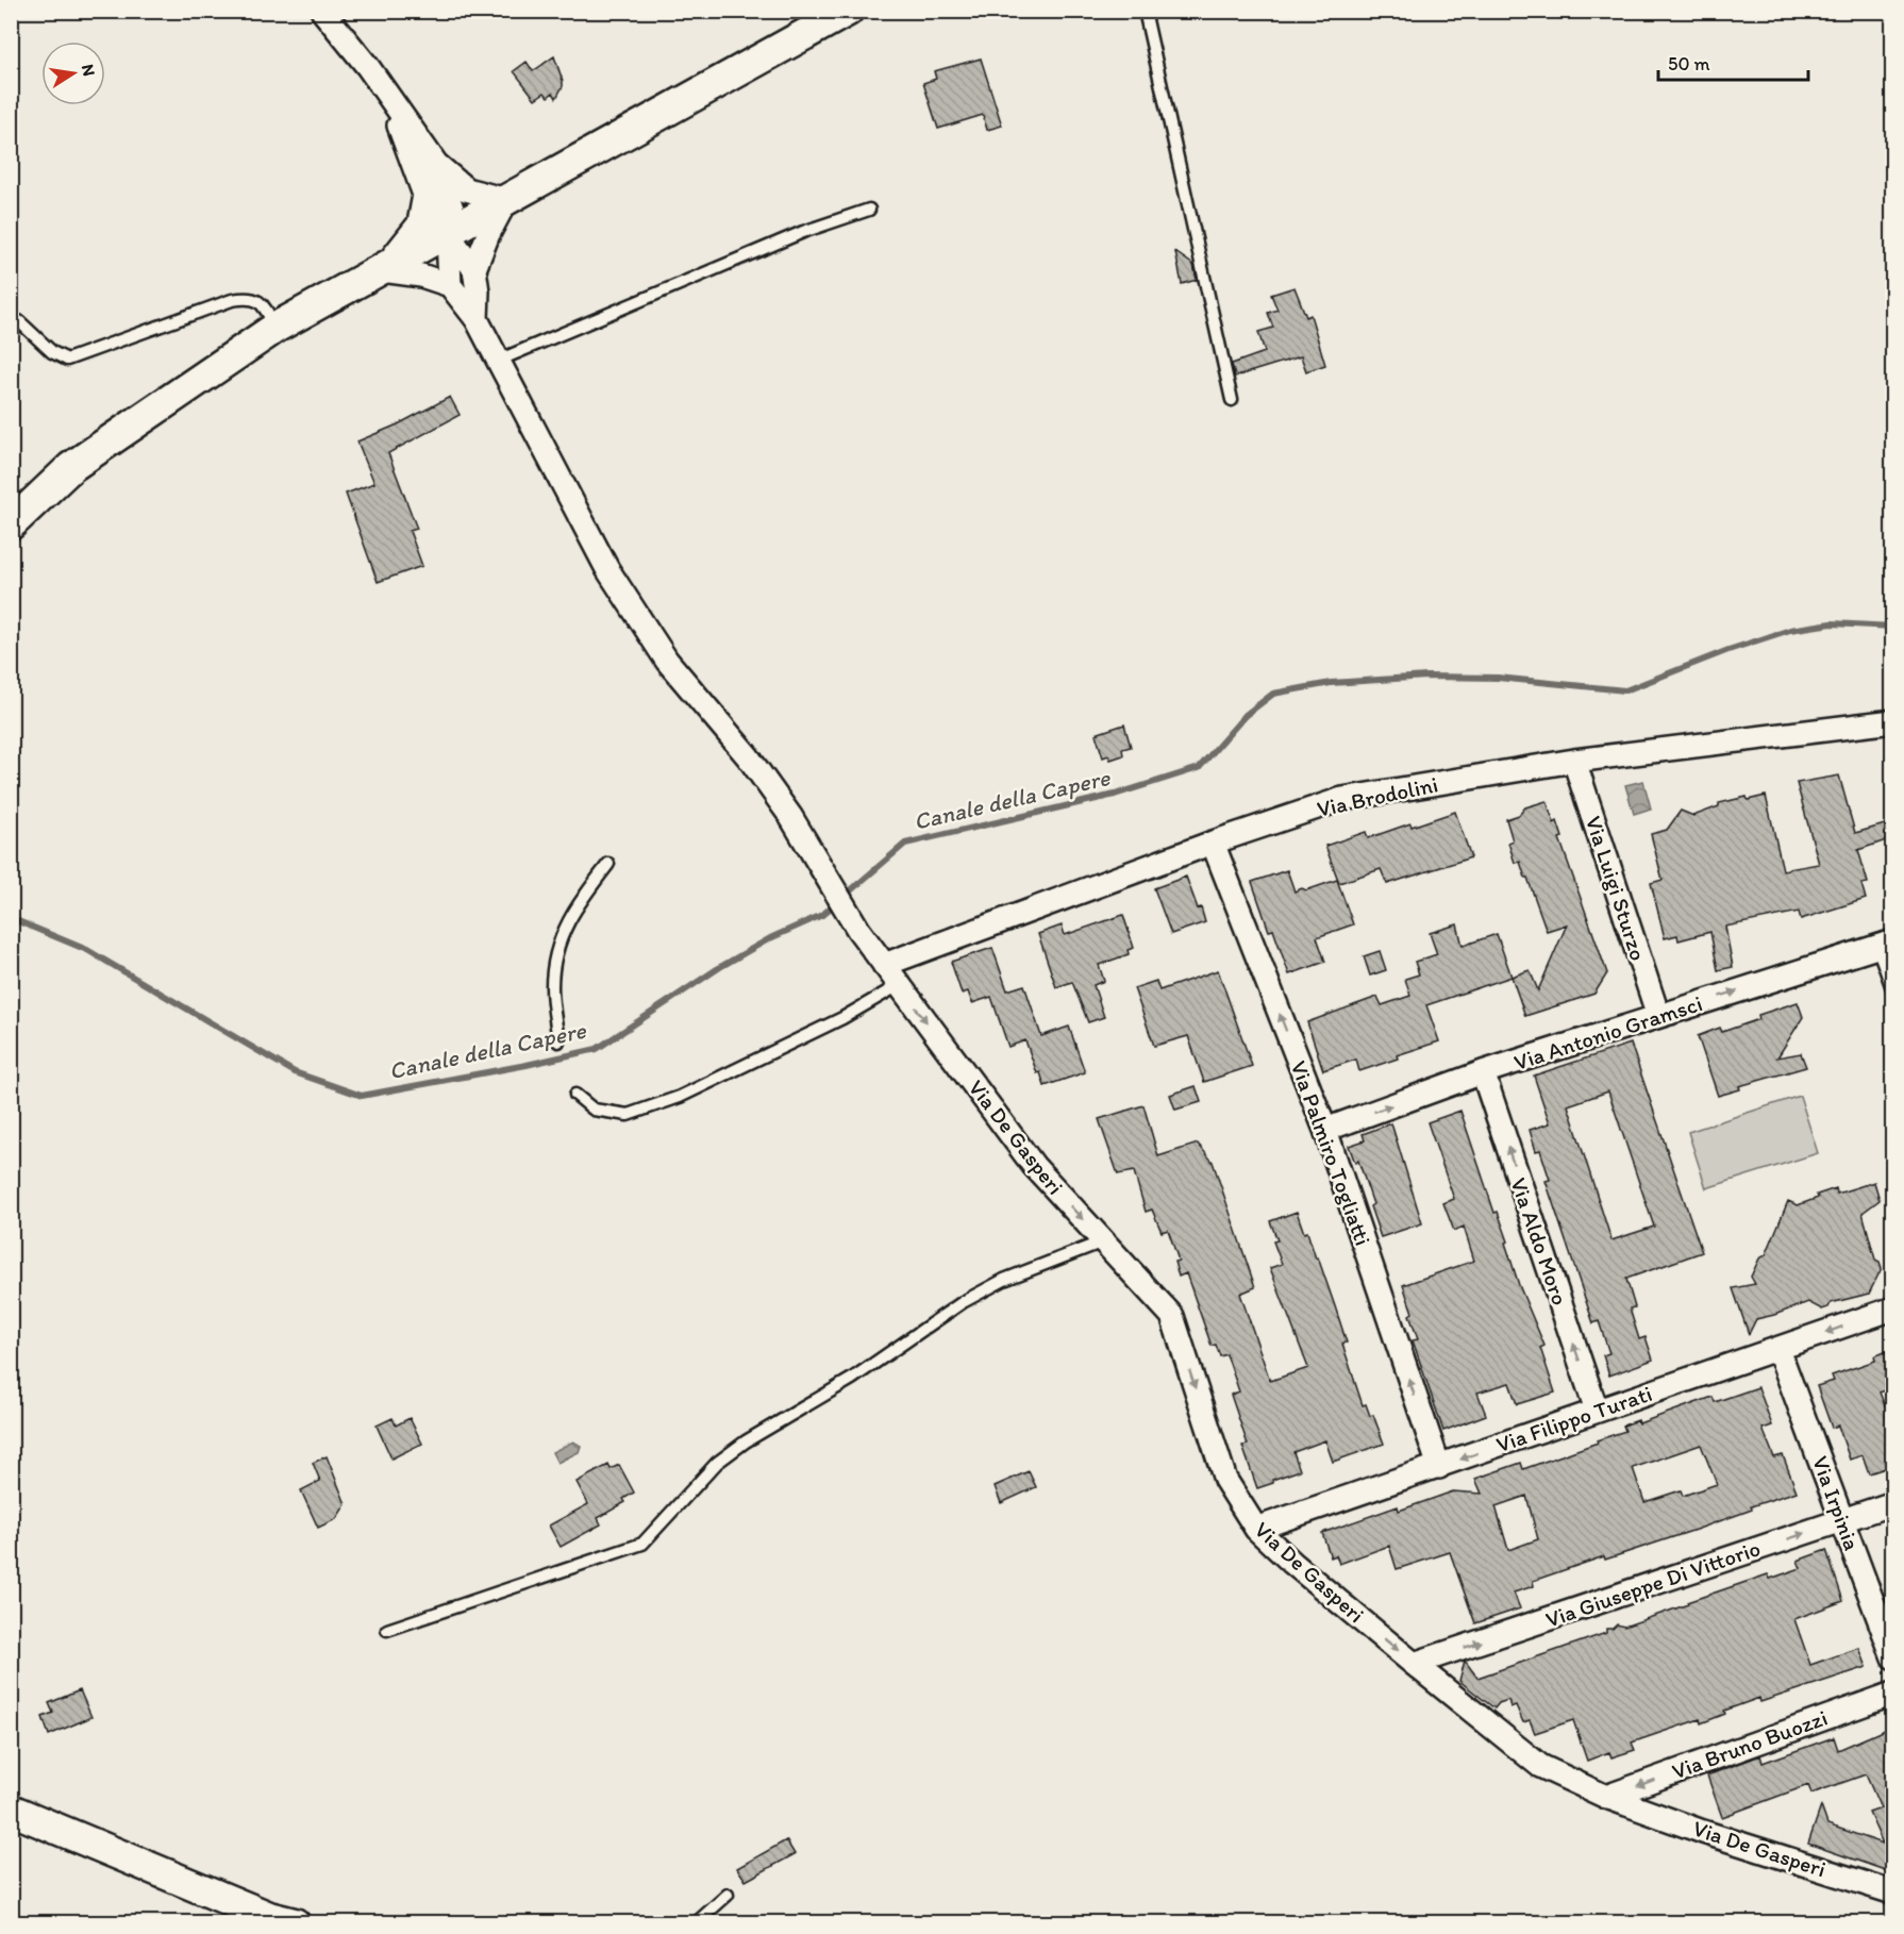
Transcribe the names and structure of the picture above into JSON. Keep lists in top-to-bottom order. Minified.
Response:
{"streets":{"street":["Via Brodolini","Via Luigi Sturzo","Via Antonio Gramsci","Via De Gasperi","Via Palmiro Togliatti","Via Aldo Moro","Via Filippo Turati","Via Irpinia","Via Giuseppe Di Vittorio","Via Bruno Buozzi"]},"crossings":[["Via Brodolini","Via Luigi Sturzo"],["Via Brodolini","Via De Gasperi"],["Via Brodolini","Via Palmiro Togliatti"],["Via Luigi Sturzo","Via Antonio Gramsci"],["Via Antonio Gramsci","Via Palmiro Togliatti"],["Via Antonio Gramsci","Via Aldo Moro"],["Via De Gasperi","Via Filippo Turati"],["Via De Gasperi","Via Giuseppe Di Vittorio"],["Via De Gasperi","Via Bruno Buozzi"],["Via Palmiro Togliatti","Via Filippo Turati"],["Via Aldo Moro","Via Filippo Turati"],["Via Filippo Turati","Via Irpinia"],["Via Irpinia","Via Giuseppe Di Vittorio"]],"one_way":["Via Antonio Gramsci","Via De Gasperi","Via Palmiro Togliatti","Via Aldo Moro","Via Filippo Turati","Via Giuseppe Di Vittorio","Via Bruno Buozzi"],"water":["Canale della Capere"],"scale_bar":"50 m","north":"right"}
